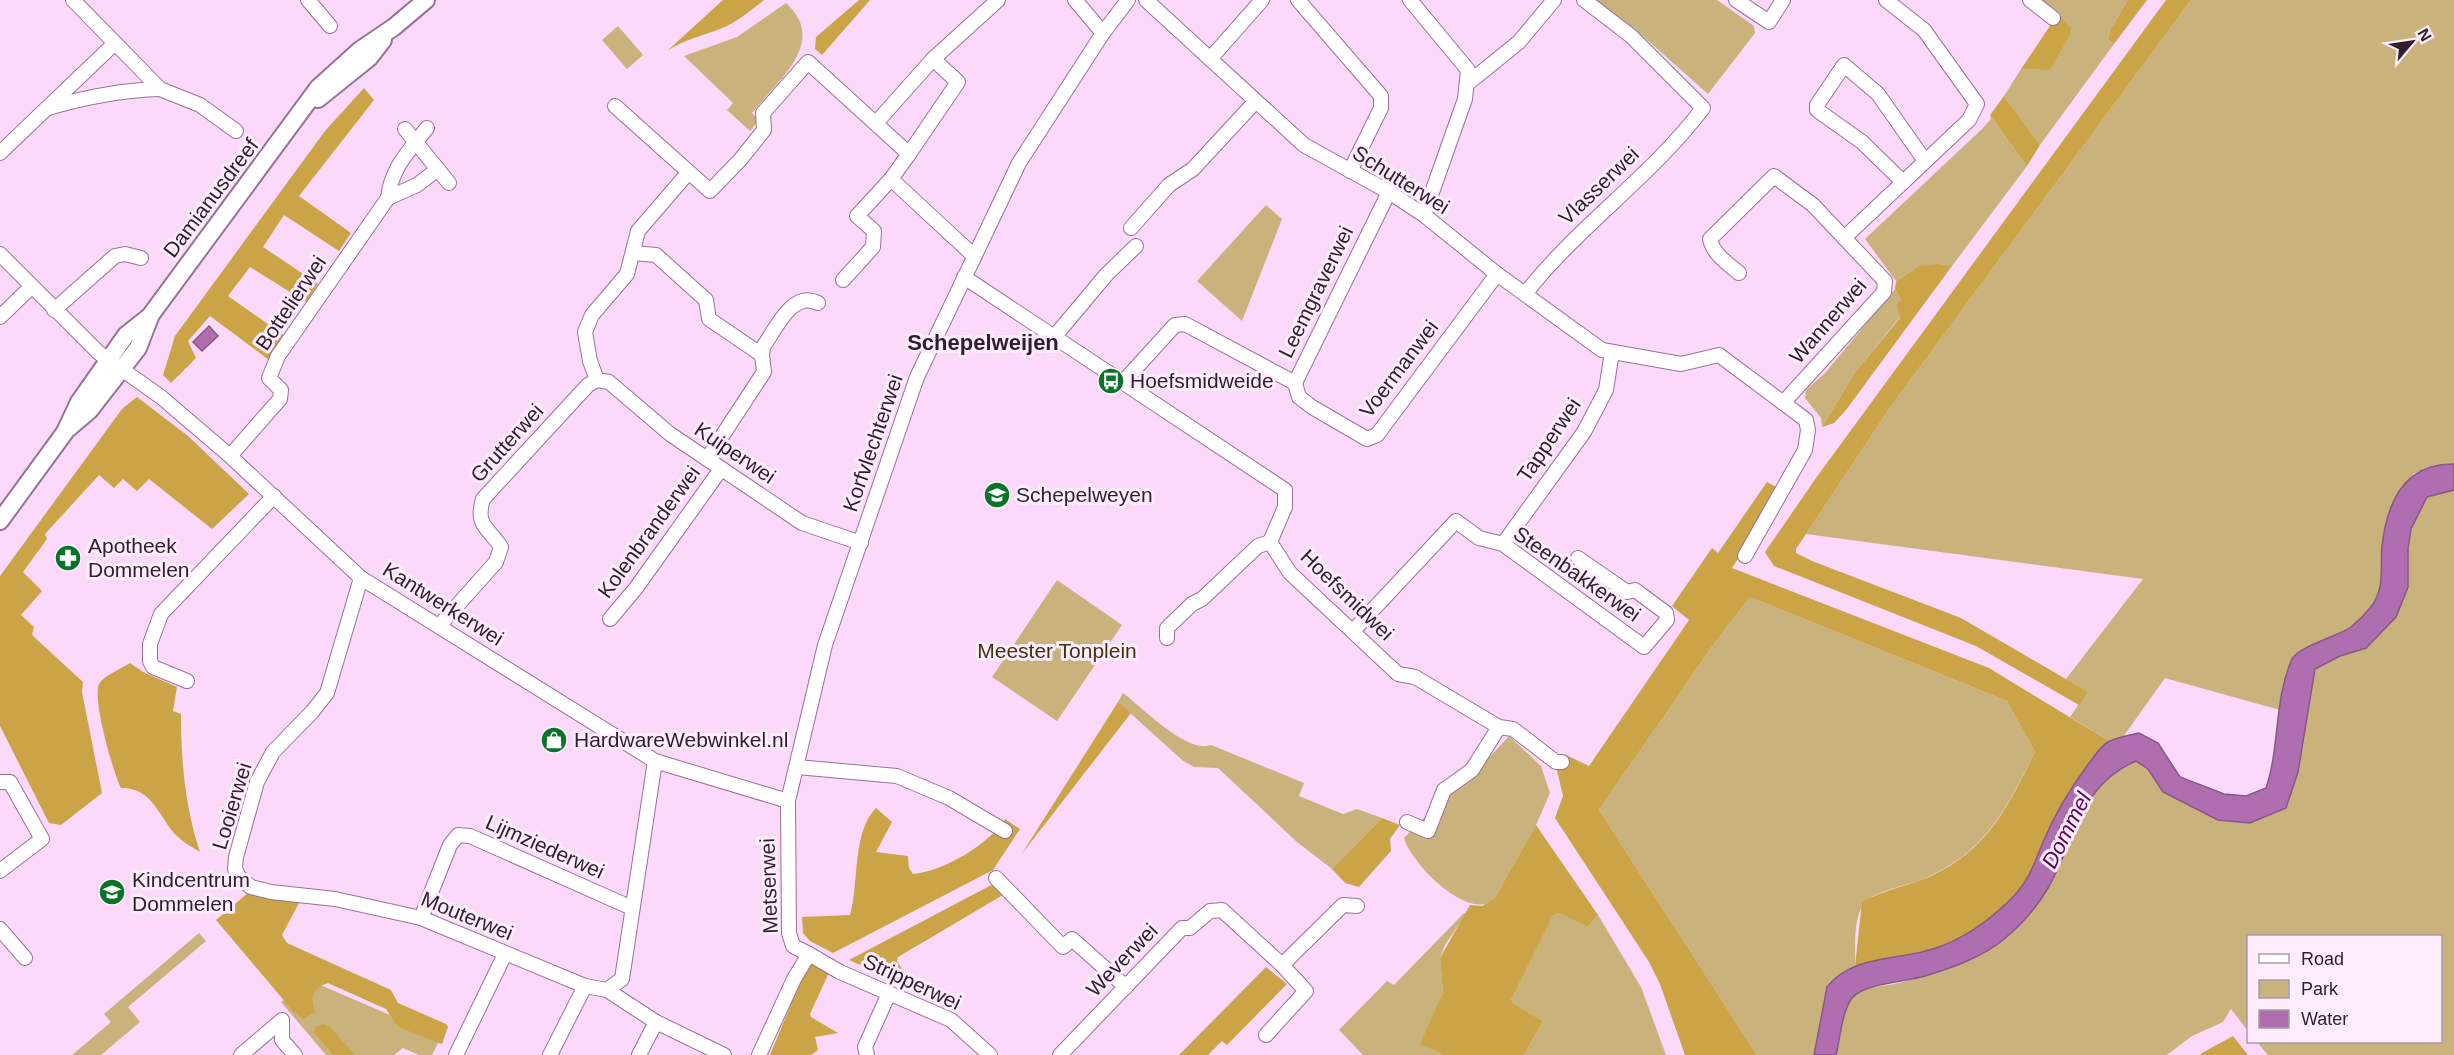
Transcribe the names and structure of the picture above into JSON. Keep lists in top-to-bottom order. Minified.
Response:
{"streets":{"street":["Schutterwei","Vlasserwei","Damianusdreef","Leemgraverwei","Bottelierwei","Wannerwei","Voermanwei","Tapperwei","Grutterwei","Korfvlechterwei","Kuiperwei","Kolenbranderwei","Steenbakkerwei","Hoefsmidwei","Kantwerkerwei","Looierwei","Lijmziederwei","Metserwei","Mouterwei","Weverwei","Stripperwei"]},"crossings":[["Schutterwei","Vlasserwei"],["Schutterwei","Leemgraverwei"],["Schutterwei","Wannerwei"],["Schutterwei","Voermanwei"],["Schutterwei","Tapperwei"],["Damianusdreef","Kantwerkerwei"],["Leemgraverwei","Voermanwei"],["Bottelierwei","Kantwerkerwei"],["Tapperwei","Steenbakkerwei"],["Grutterwei","Kuiperwei"],["Grutterwei","Kantwerkerwei"],["Korfvlechterwei","Kuiperwei"],["Korfvlechterwei","Kantwerkerwei"],["Korfvlechterwei","Metserwei"],["Kuiperwei","Kolenbranderwei"],["Steenbakkerwei","Hoefsmidwei"],["Kantwerkerwei","Looierwei"],["Kantwerkerwei","Metserwei"],["Looierwei","Mouterwei"],["Lijmziederwei","Mouterwei"],["Metserwei","Stripperwei"]],"districts":["Schepelweijen"],"water":["Dommel"],"parks":["Meester Tonplein"],"places":{"bus stop":["Hoefsmidweide"],"school or university":["Schepelweyen","Kindcentrum Dommelen"],"pharmacy":["Apotheek Dommelen"],"shop":["HardwareWebwinkel.nl"]},"legend":["Road","Park","Water"],"north":"top right"}
